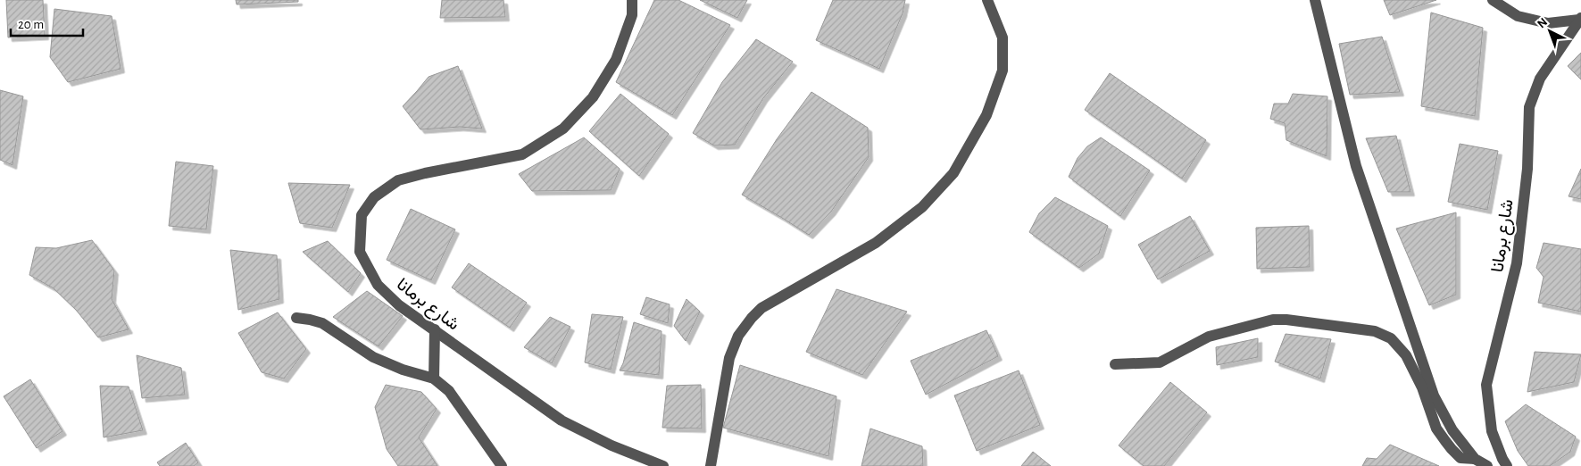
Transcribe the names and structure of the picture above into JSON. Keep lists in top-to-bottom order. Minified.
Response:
{"streets":{"street":["شارع برمانا"]},"scale_bar":"20 m","north":"top left"}
